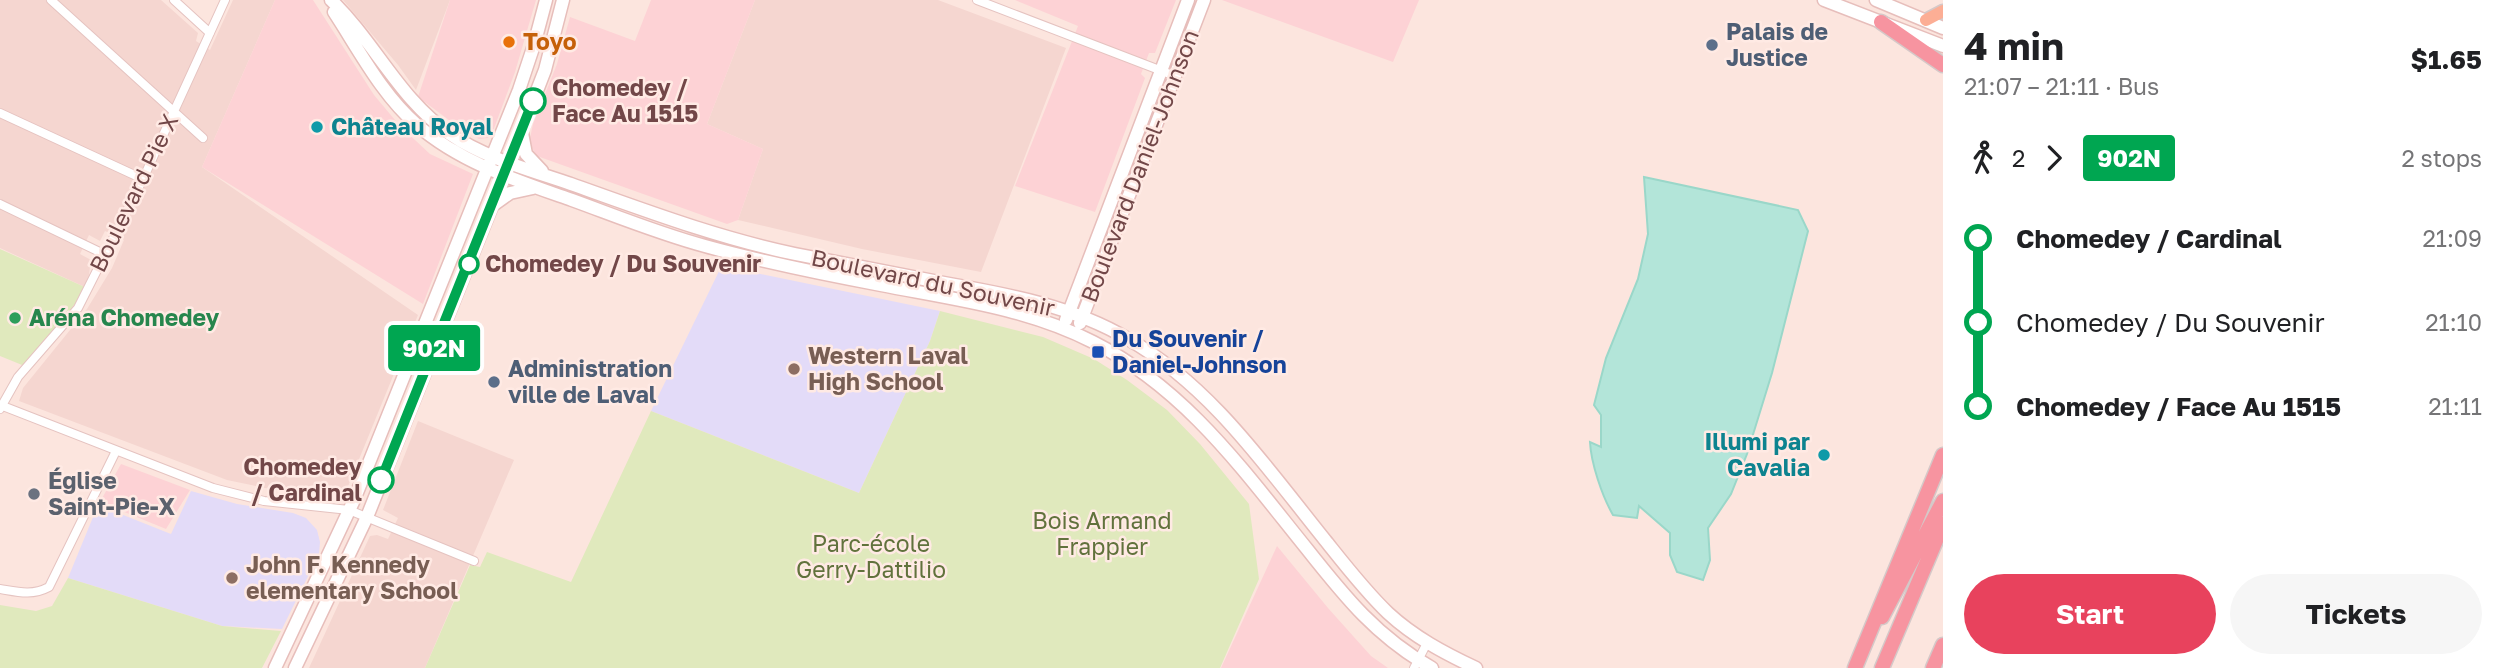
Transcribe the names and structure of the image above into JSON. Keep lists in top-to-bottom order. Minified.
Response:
{"streets":{"street":["Boulevard Daniel-Johnson","Boulevard Pie X","Boulevard du Souvenir"]},"crossings":[["Boulevard Daniel-Johnson","Boulevard du Souvenir"]],"parks":["Bois Armand Frappier","Parc-école Gerry-Dattilio"],"places":{"other":["Toyo","Palais de Justice","Chomedey / Face Au 1515","Château Royal","Chomedey / Du Souvenir","Aréna Chomedey","Western Laval High School","Administration ville de Laval","Illumi par Cavalia","Chomedey / Cardinal","Église Saint-Pie-X","John F. Kennedy elementary School"],"transit":["Du Souvenir / Daniel-Johnson"]},"lines":["bus line 902N"],"page":{"on_map":"902N","heading":["4 min","21:07 – 21:11 · Bus","$1.65"],"legs":["2","902N","2 stops"],"list":[{"name":"Chomedey / Cardinal","value":"21:09"},{"name":"Chomedey / Du Souvenir","value":"21:10"},{"name":"Chomedey / Face Au 1515","value":"21:11"}],"buttons":["Start","Tickets"]}}
